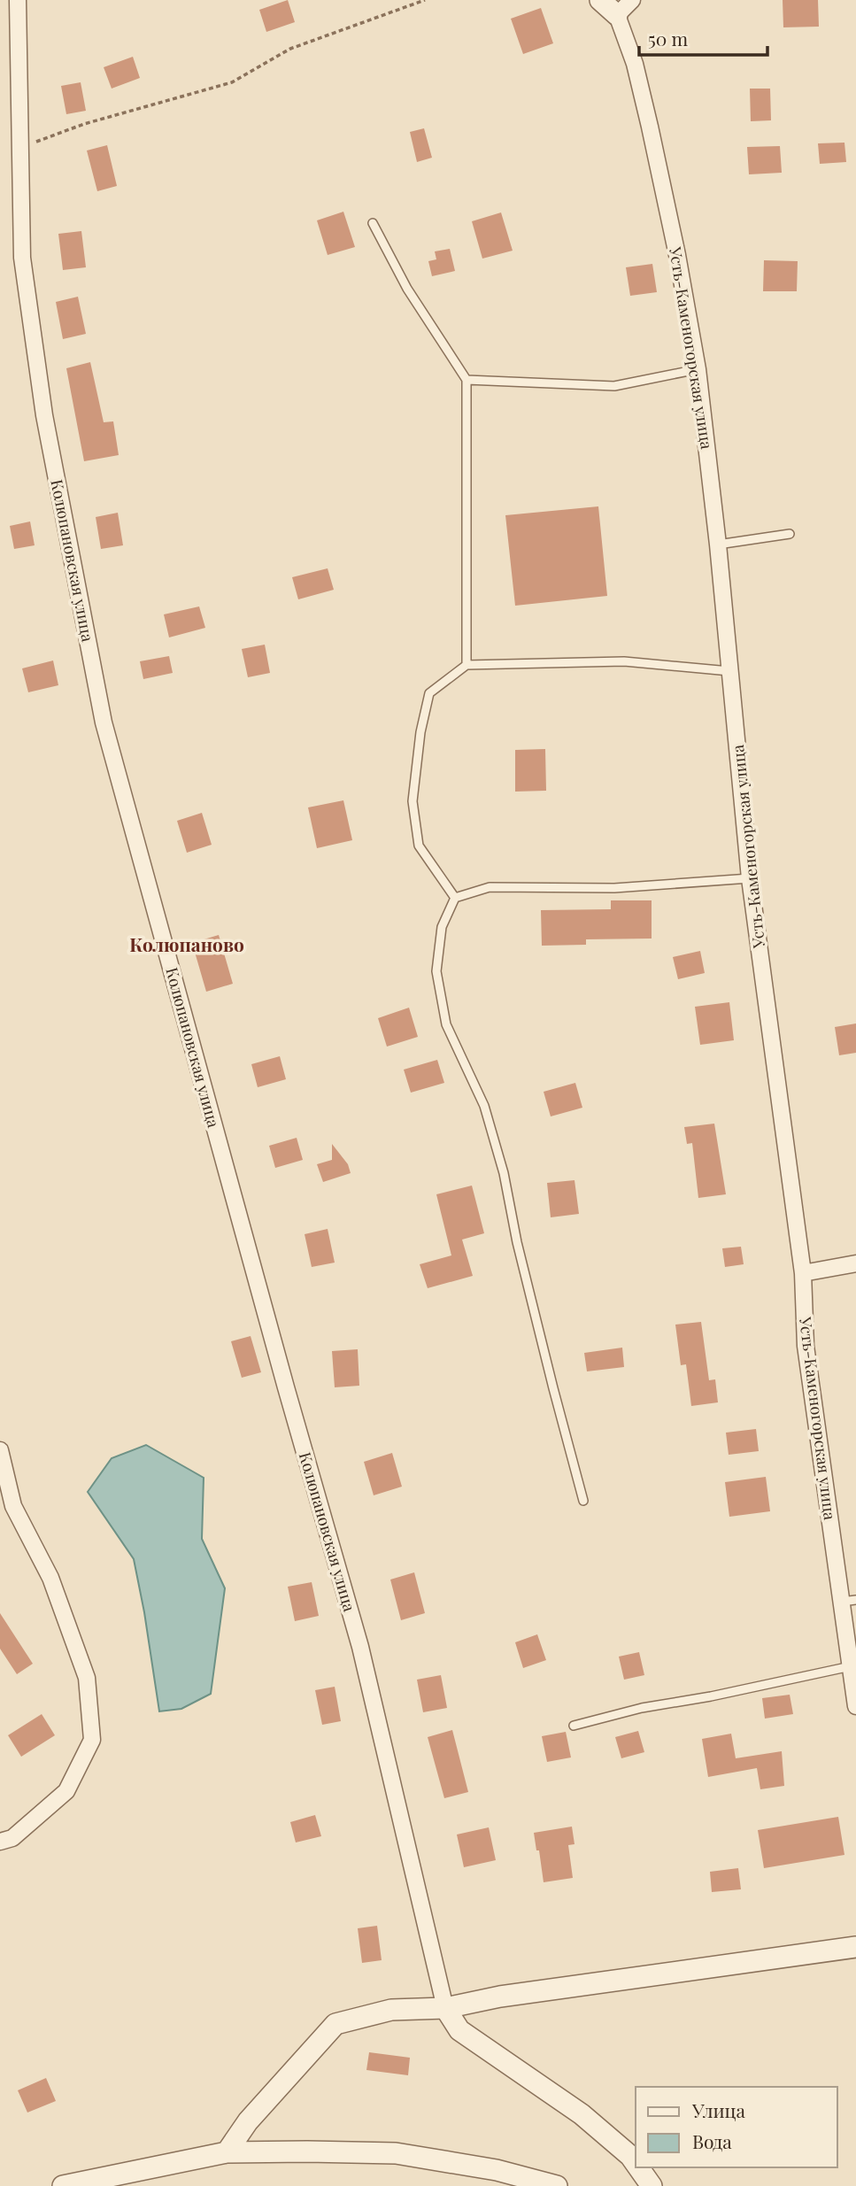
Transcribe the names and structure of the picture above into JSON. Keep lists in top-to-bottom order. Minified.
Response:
{"streets":{"street":["Усть-Каменогорская улица","Колюпановская улица"]},"districts":["Колюпаново"],"legend":["Улица","Вода"],"scale_bar":"50 m"}
